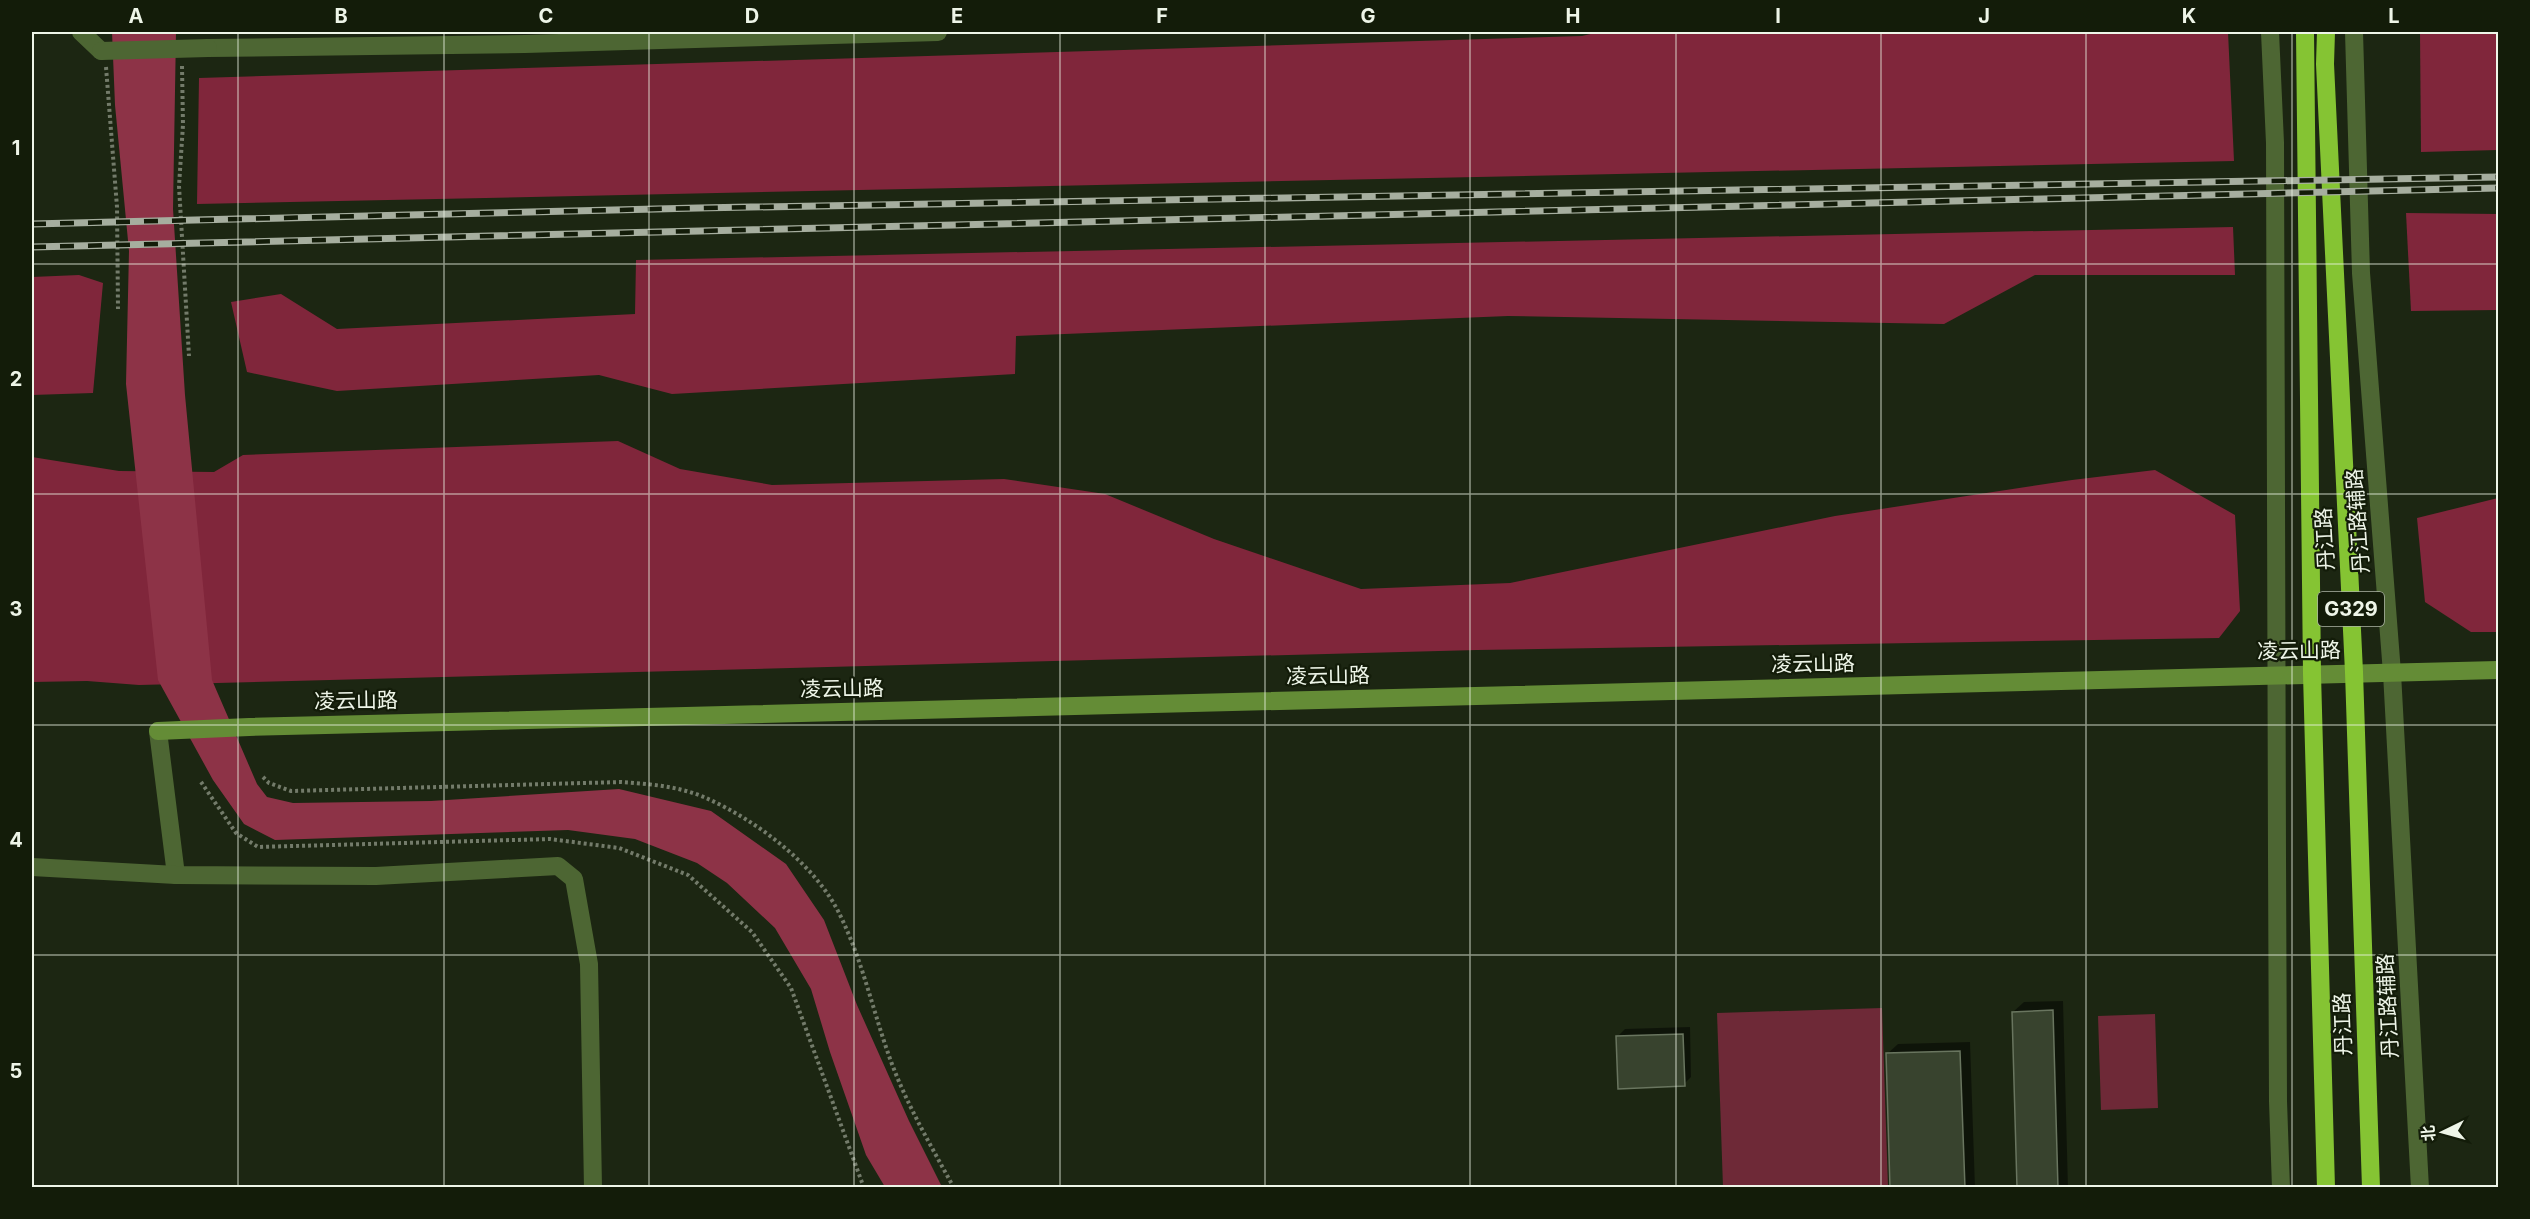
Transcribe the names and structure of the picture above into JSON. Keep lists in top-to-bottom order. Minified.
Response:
{"streets":{"highway":["丹江路","G329"],"street":["丹江路辅路","凌云山路"]},"crossings":[["丹江路辅路","凌云山路"],["丹江路","凌云山路"]],"north":"left","grid":{"columns":["A","B","C","D","E","F","G","H","I","J","K","L"],"rows":["1","2","3","4","5"]}}
